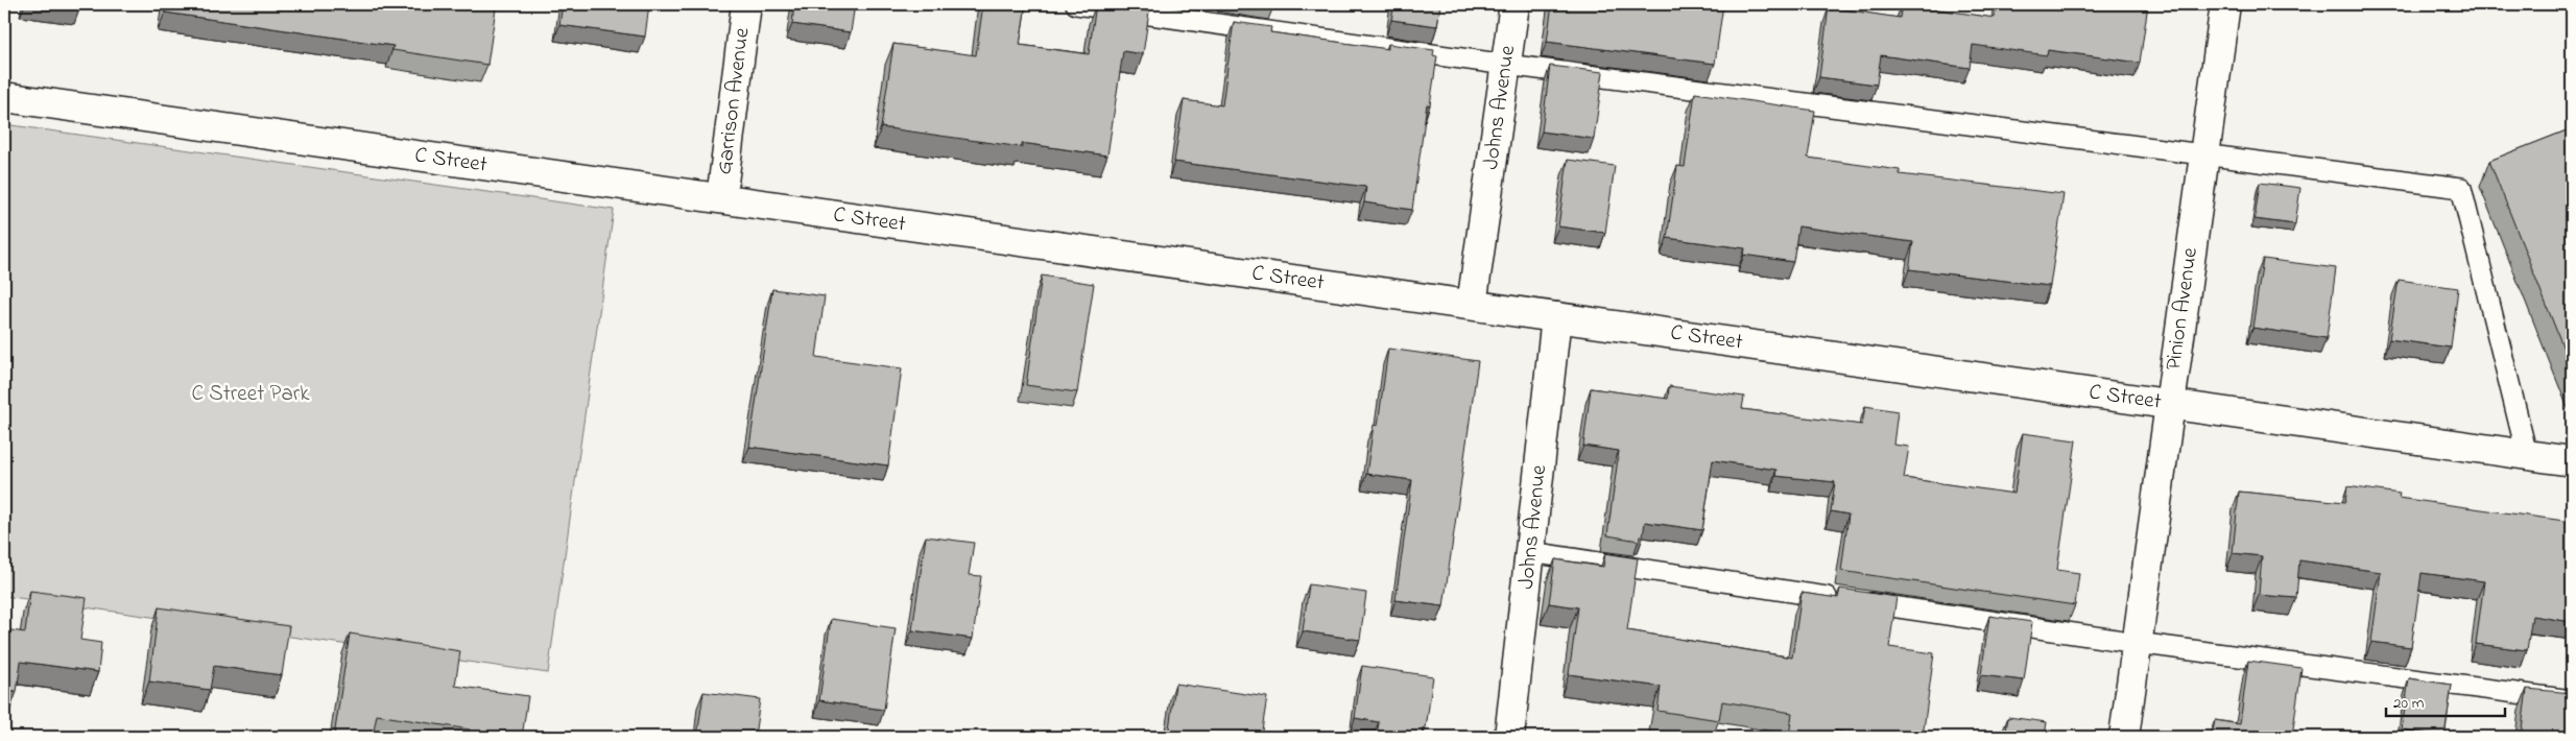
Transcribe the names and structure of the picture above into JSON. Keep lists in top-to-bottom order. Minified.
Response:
{"streets":{"street":["Garrison Avenue","Johns Avenue","C Street","Pinion Avenue"]},"crossings":[["Garrison Avenue","C Street"],["Johns Avenue","C Street"],["C Street","Pinion Avenue"]],"parks":["C Street Park"],"scale_bar":"20 m"}
